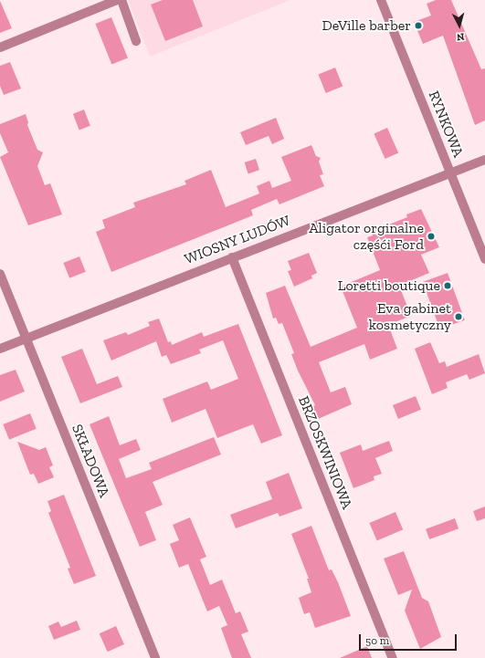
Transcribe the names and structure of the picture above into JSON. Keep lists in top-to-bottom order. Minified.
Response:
{"streets":{"street":["RYNKOWA","WIOSNY LUDÓW","BRZOSKWINIOWA","SKŁADOWA"]},"crossings":[["RYNKOWA","WIOSNY LUDÓW"],["WIOSNY LUDÓW","BRZOSKWINIOWA"],["WIOSNY LUDÓW","SKŁADOWA"]],"places":["DeVille barber","Aligator orginalne częśći Ford","Loretti boutique","Eva gabinet kosmetyczny"],"scale_bar":"50 m","north":"bottom"}
